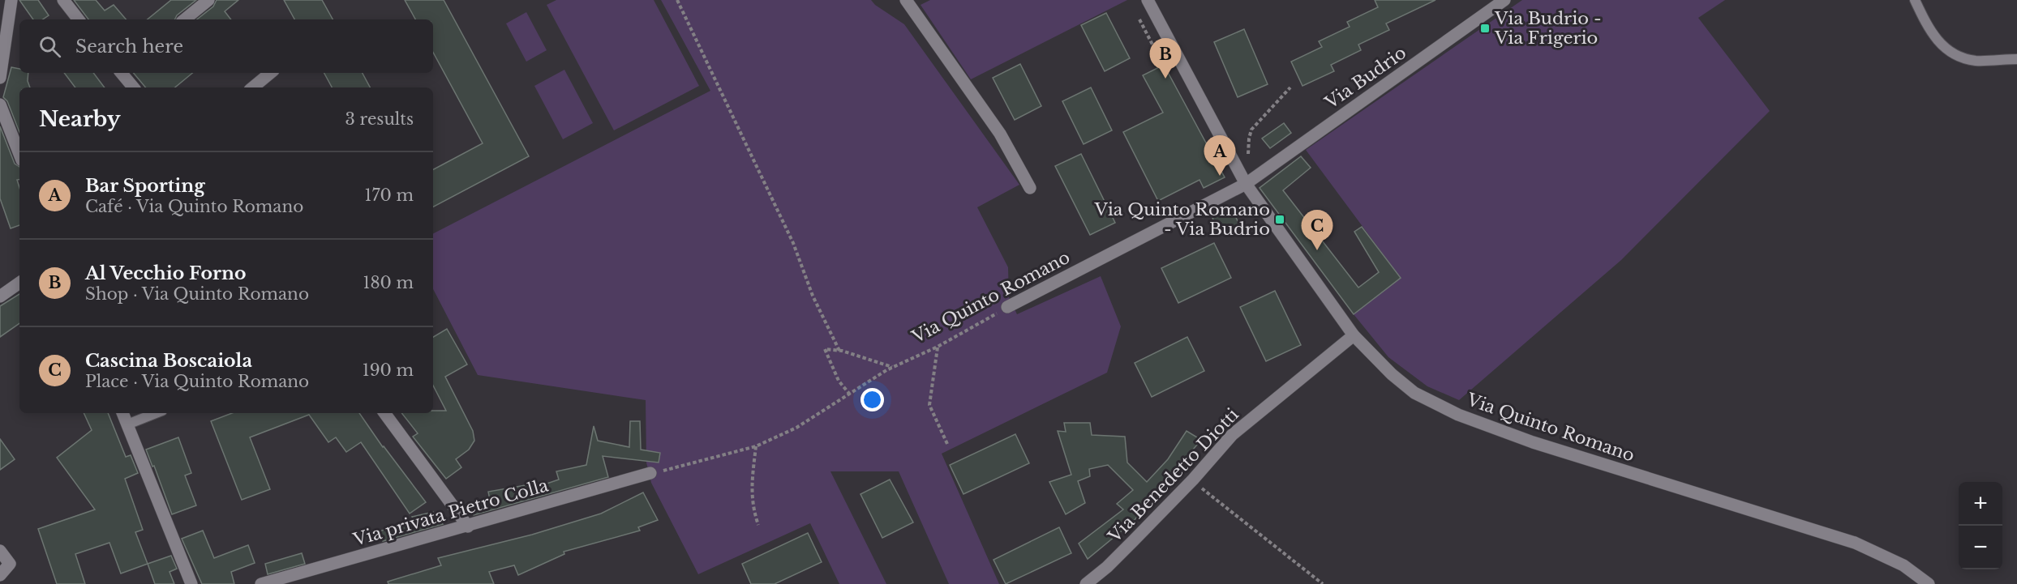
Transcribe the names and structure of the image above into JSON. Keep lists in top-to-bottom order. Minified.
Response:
{"streets":{"street":["Via Budrio","Via Quinto Romano","Via Benedetto Diotti","Via privata Pietro Colla"]},"crossings":[["Via Budrio","Via Quinto Romano"],["Via Quinto Romano","Via Benedetto Diotti"],["Via Quinto Romano","Via privata Pietro Colla"]],"places":{"transit":["Via Budrio - Via Frigerio","Via Quinto Romano - Via Budrio"]},"page":{"search":"Search here","pins":["B","A","C"],"heading":["Nearby","3 results"],"list":[{"mark":"A","name":"Bar Sporting","note":"Café · Via Quinto Romano","value":"170 m"},{"mark":"B","name":"Al Vecchio Forno","note":"Shop · Via Quinto Romano","value":"180 m"},{"mark":"C","name":"Cascina Boscaiola","note":"Place · Via Quinto Romano","value":"190 m"}],"map_buttons":["+","−"]}}
